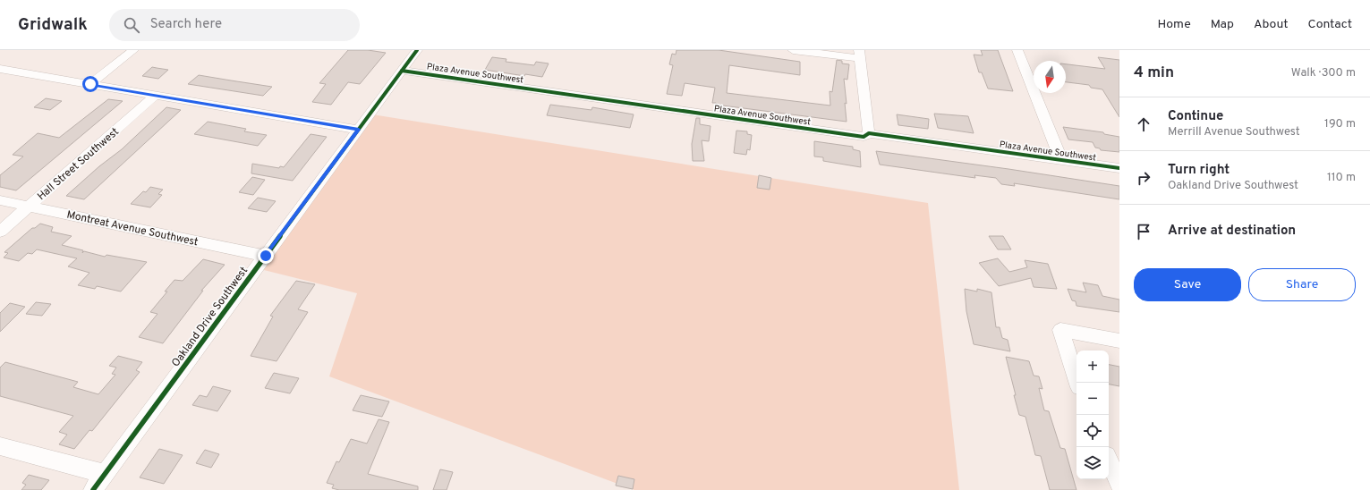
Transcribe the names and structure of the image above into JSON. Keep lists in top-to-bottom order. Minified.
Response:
{"streets":{"street":["Plaza Avenue Southwest","Hall Street Southwest","Montreat Avenue Southwest","Oakland Drive Southwest"]},"crossings":[["Plaza Avenue Southwest","Oakland Drive Southwest"],["Hall Street Southwest","Montreat Avenue Southwest"],["Montreat Avenue Southwest","Oakland Drive Southwest"]],"north":"bottom","page":{"header":"Gridwalk","search":"Search here","nav":["Home","Map","About","Contact"],"heading":["4 min","Walk · 300 m"],"list":[["Continue","Merrill Avenue Southwest","190 m"],["Turn right","Oakland Drive Southwest","110 m"],"Arrive at destination"],"buttons":["Save","Share"],"map_buttons":["+","−"]}}
